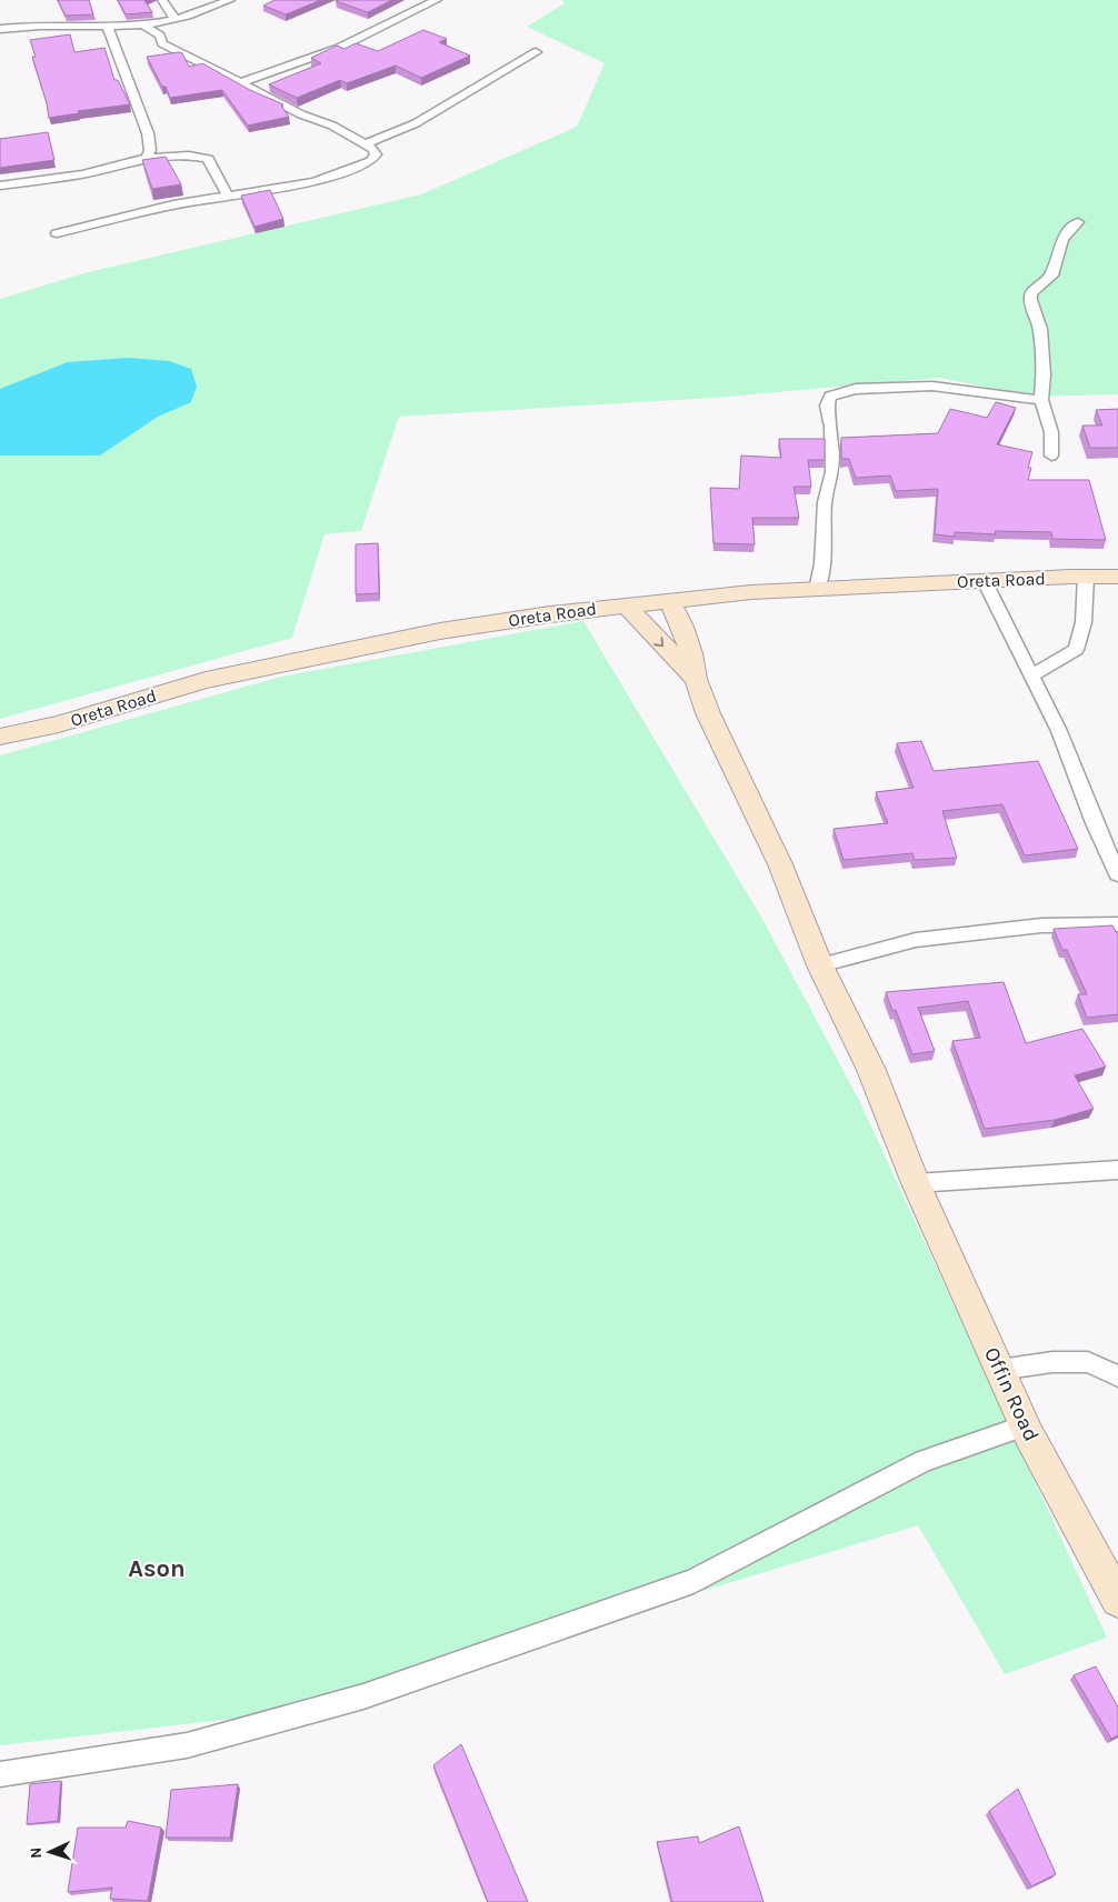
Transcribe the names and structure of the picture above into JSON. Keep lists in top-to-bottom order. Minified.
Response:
{"streets":{"street":["Oreta Road","Offin Road"]},"districts":["Ason"],"north":"left"}
